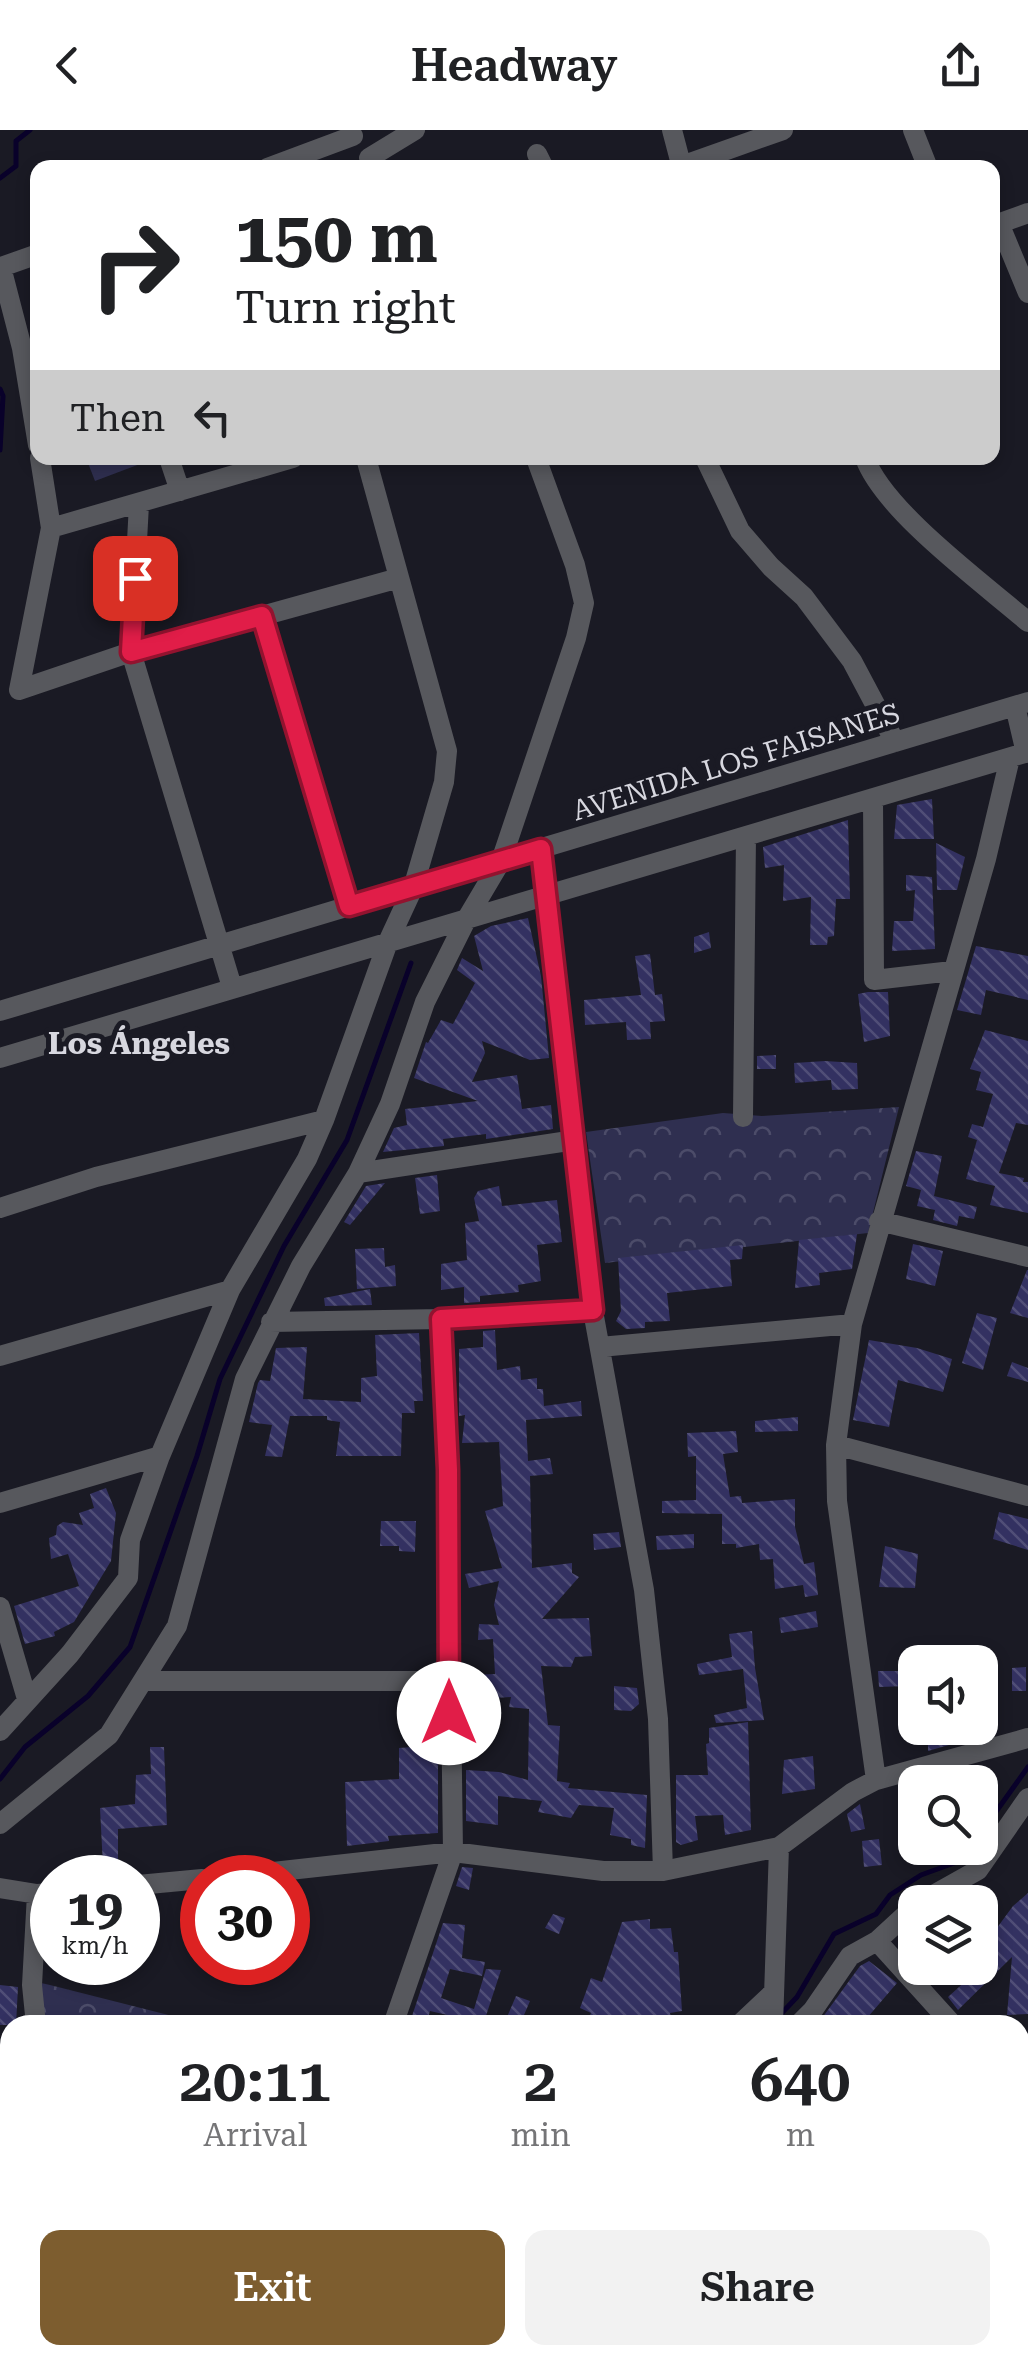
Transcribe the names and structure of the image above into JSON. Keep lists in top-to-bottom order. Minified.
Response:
{"streets":{"street":["AVENIDA LOS FAISANES"]},"districts":["Los Ángeles"],"page":{"header":"Headway","turn":["150 m","Turn right"],"then":"Then","speed":"19 km/h","limit":"30","eta":["20:11","Arrival","2","min","640","m"],"buttons":["Exit","Share"]}}
